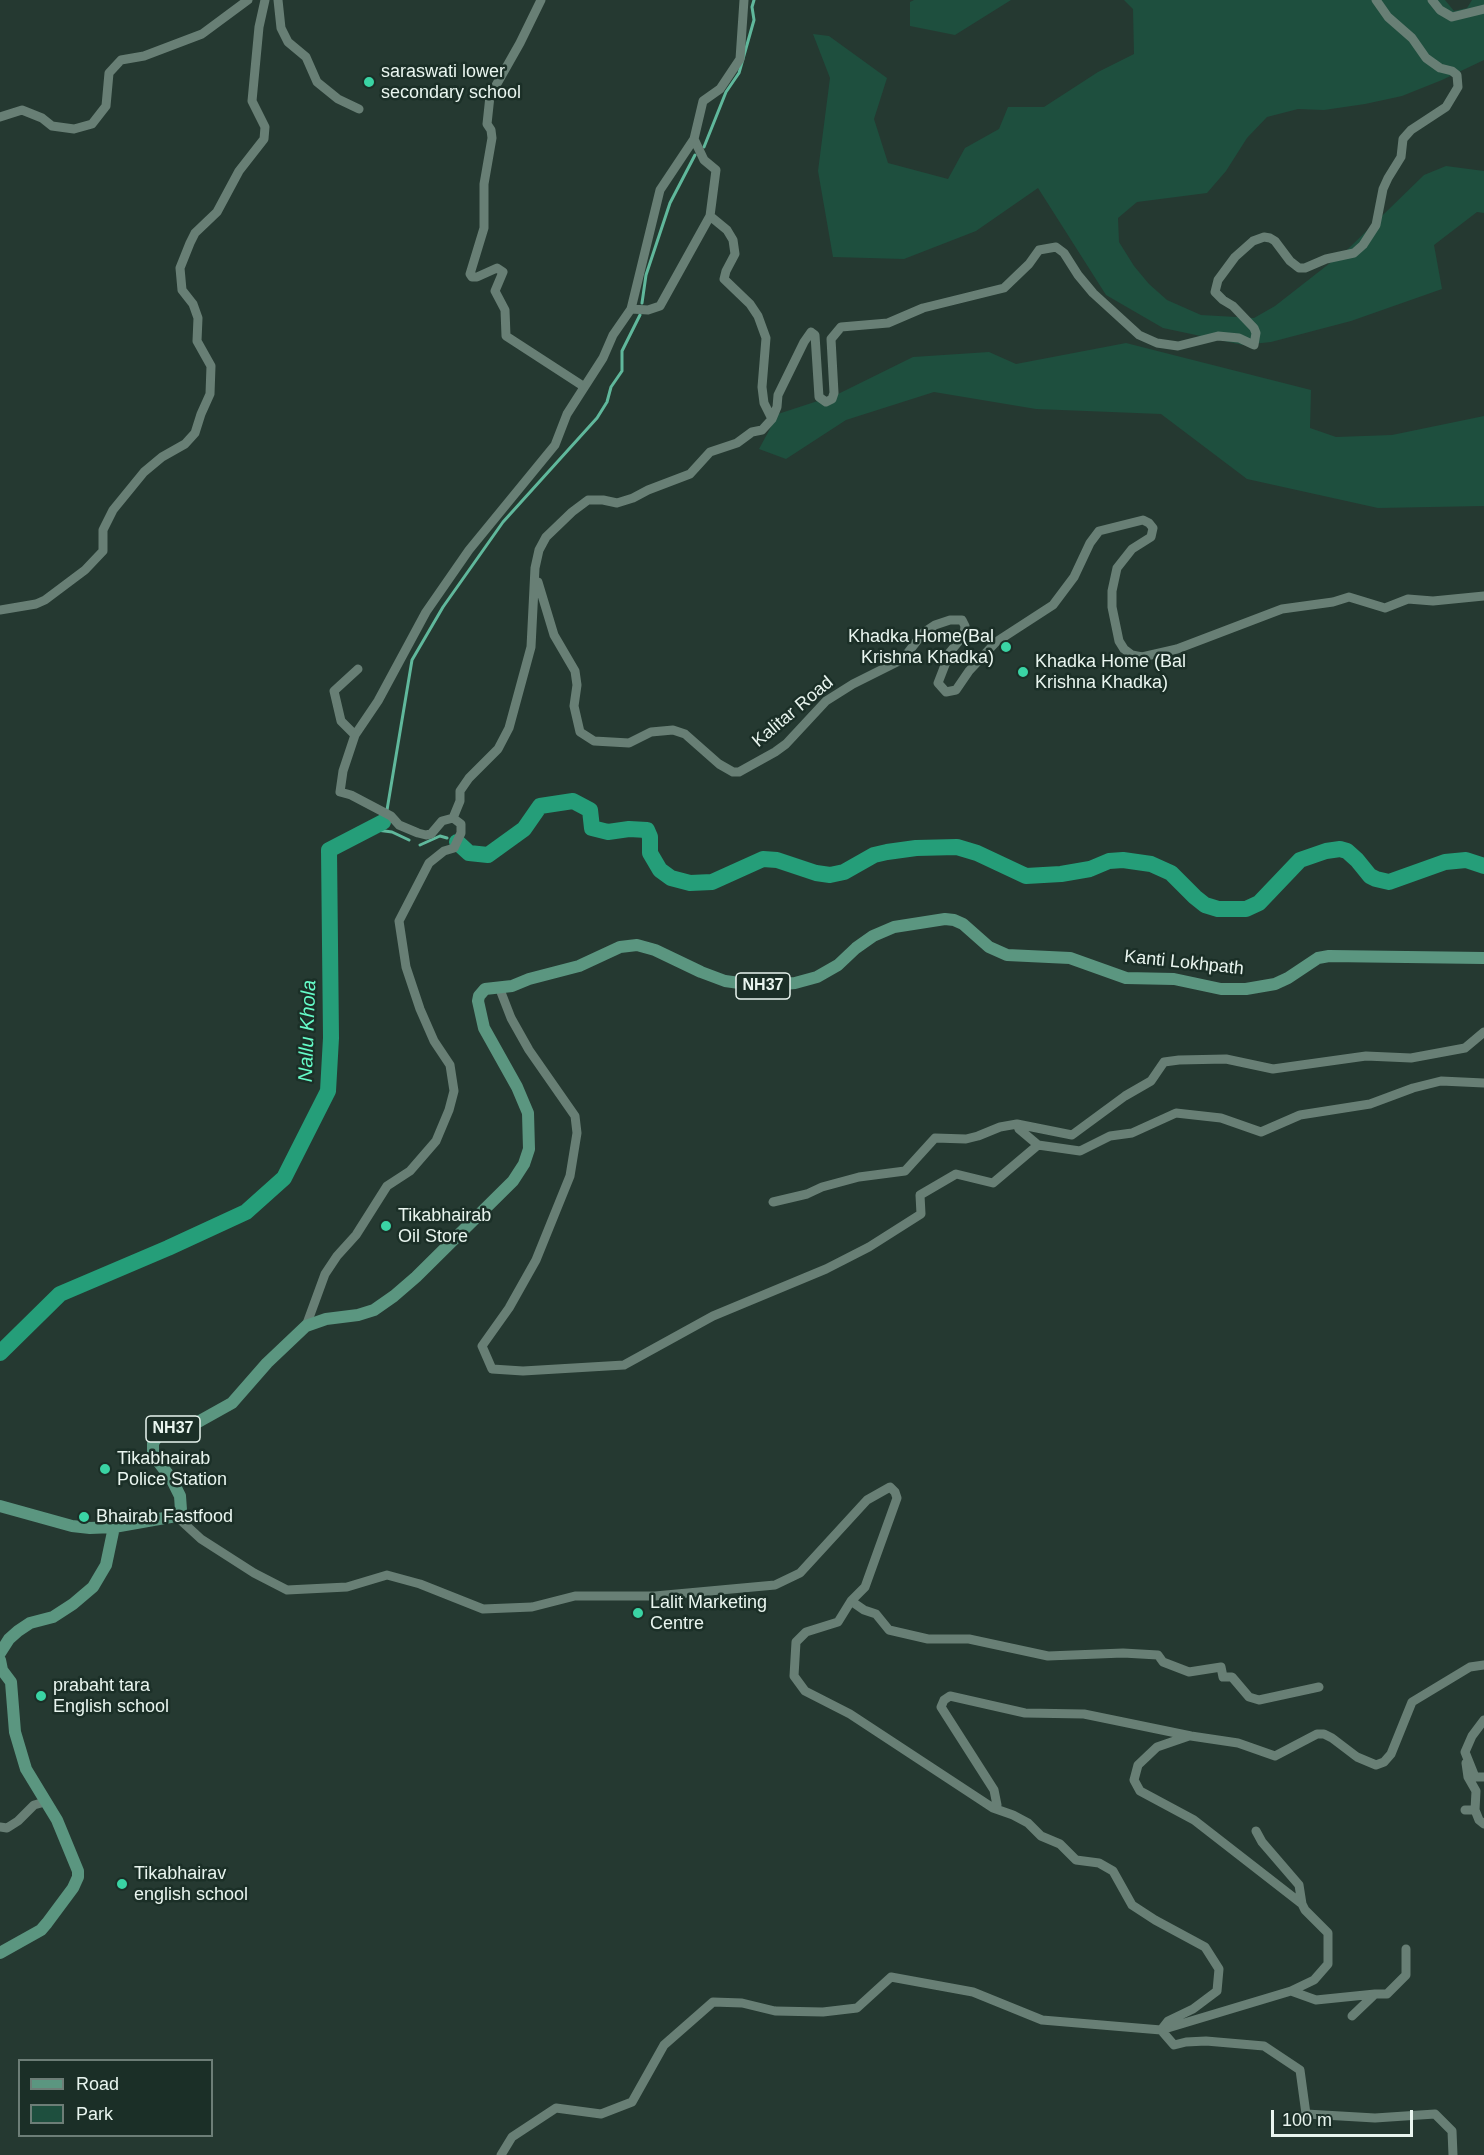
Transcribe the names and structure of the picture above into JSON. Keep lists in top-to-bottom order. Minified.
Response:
{"streets":{"main road":["Kanti Lokhpath","NH37"],"street":["Kalitar Road"]},"water":["Nallu Khola"],"places":["saraswati lower secondary school","Khadka Home(Bal Krishna Khadka)","Khadka Home (Bal Krishna Khadka)","Tikabhairab Oil Store","Tikabhairab Police Station","Bhairab Fastfood","Lalit Marketing Centre","prabaht tara English school","Tikabhairav english school"],"legend":["Road","Park"],"scale_bar":"100 m"}
